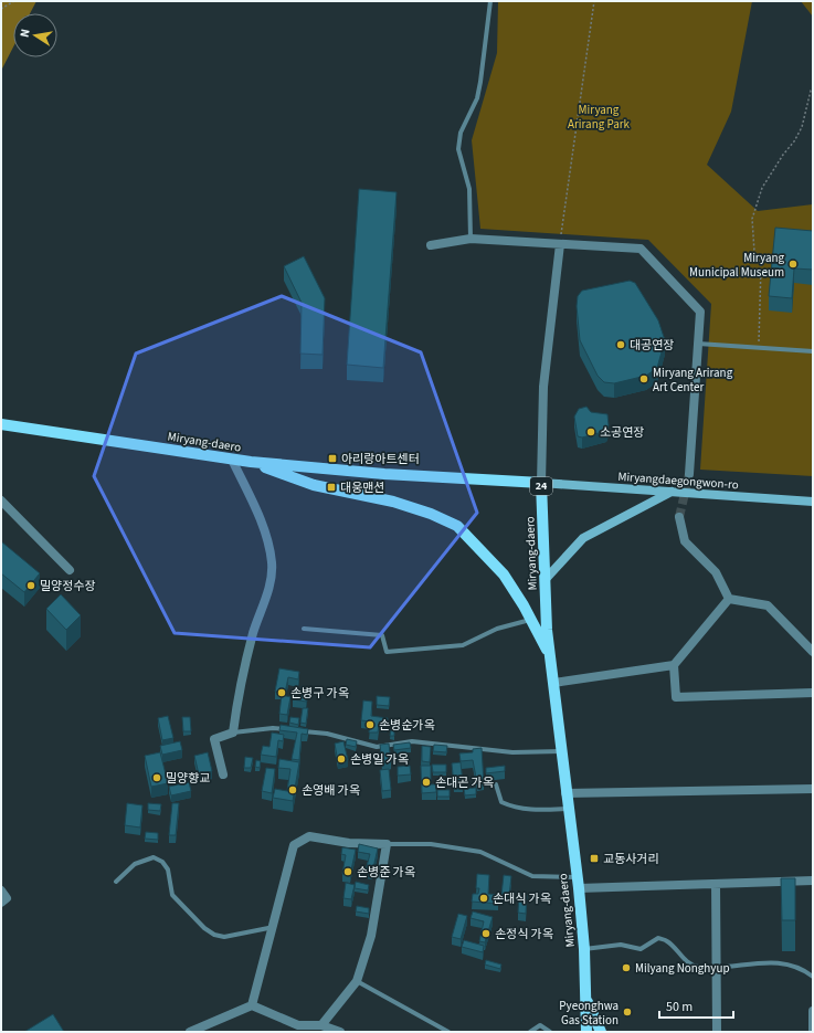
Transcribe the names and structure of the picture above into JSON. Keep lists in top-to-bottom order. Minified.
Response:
{"streets":{"main road":["Miryang-daero","Miryangdaegongwon-ro","24"]},"crossings":[["Miryang-daero","Miryangdaegongwon-ro"]],"parks":["Miryang Arirang Park"],"places":{"other":["Miryang Municipal Museum","대공연장","Miryang Arirang Art Center","소공연장","밀양정수장","손병구 가옥","손병순가옥","손병일 가옥","밀양향교","손대곤 가옥","손영배 가옥","손병준 가옥","손대식 가옥","손정식 가옥","Milyang Nonghyup","Pyeonghwa Gas Station"],"transit":["아리랑아트센터","대웅맨션","교동사거리"]},"scale_bar":"50 m","north":"left"}
